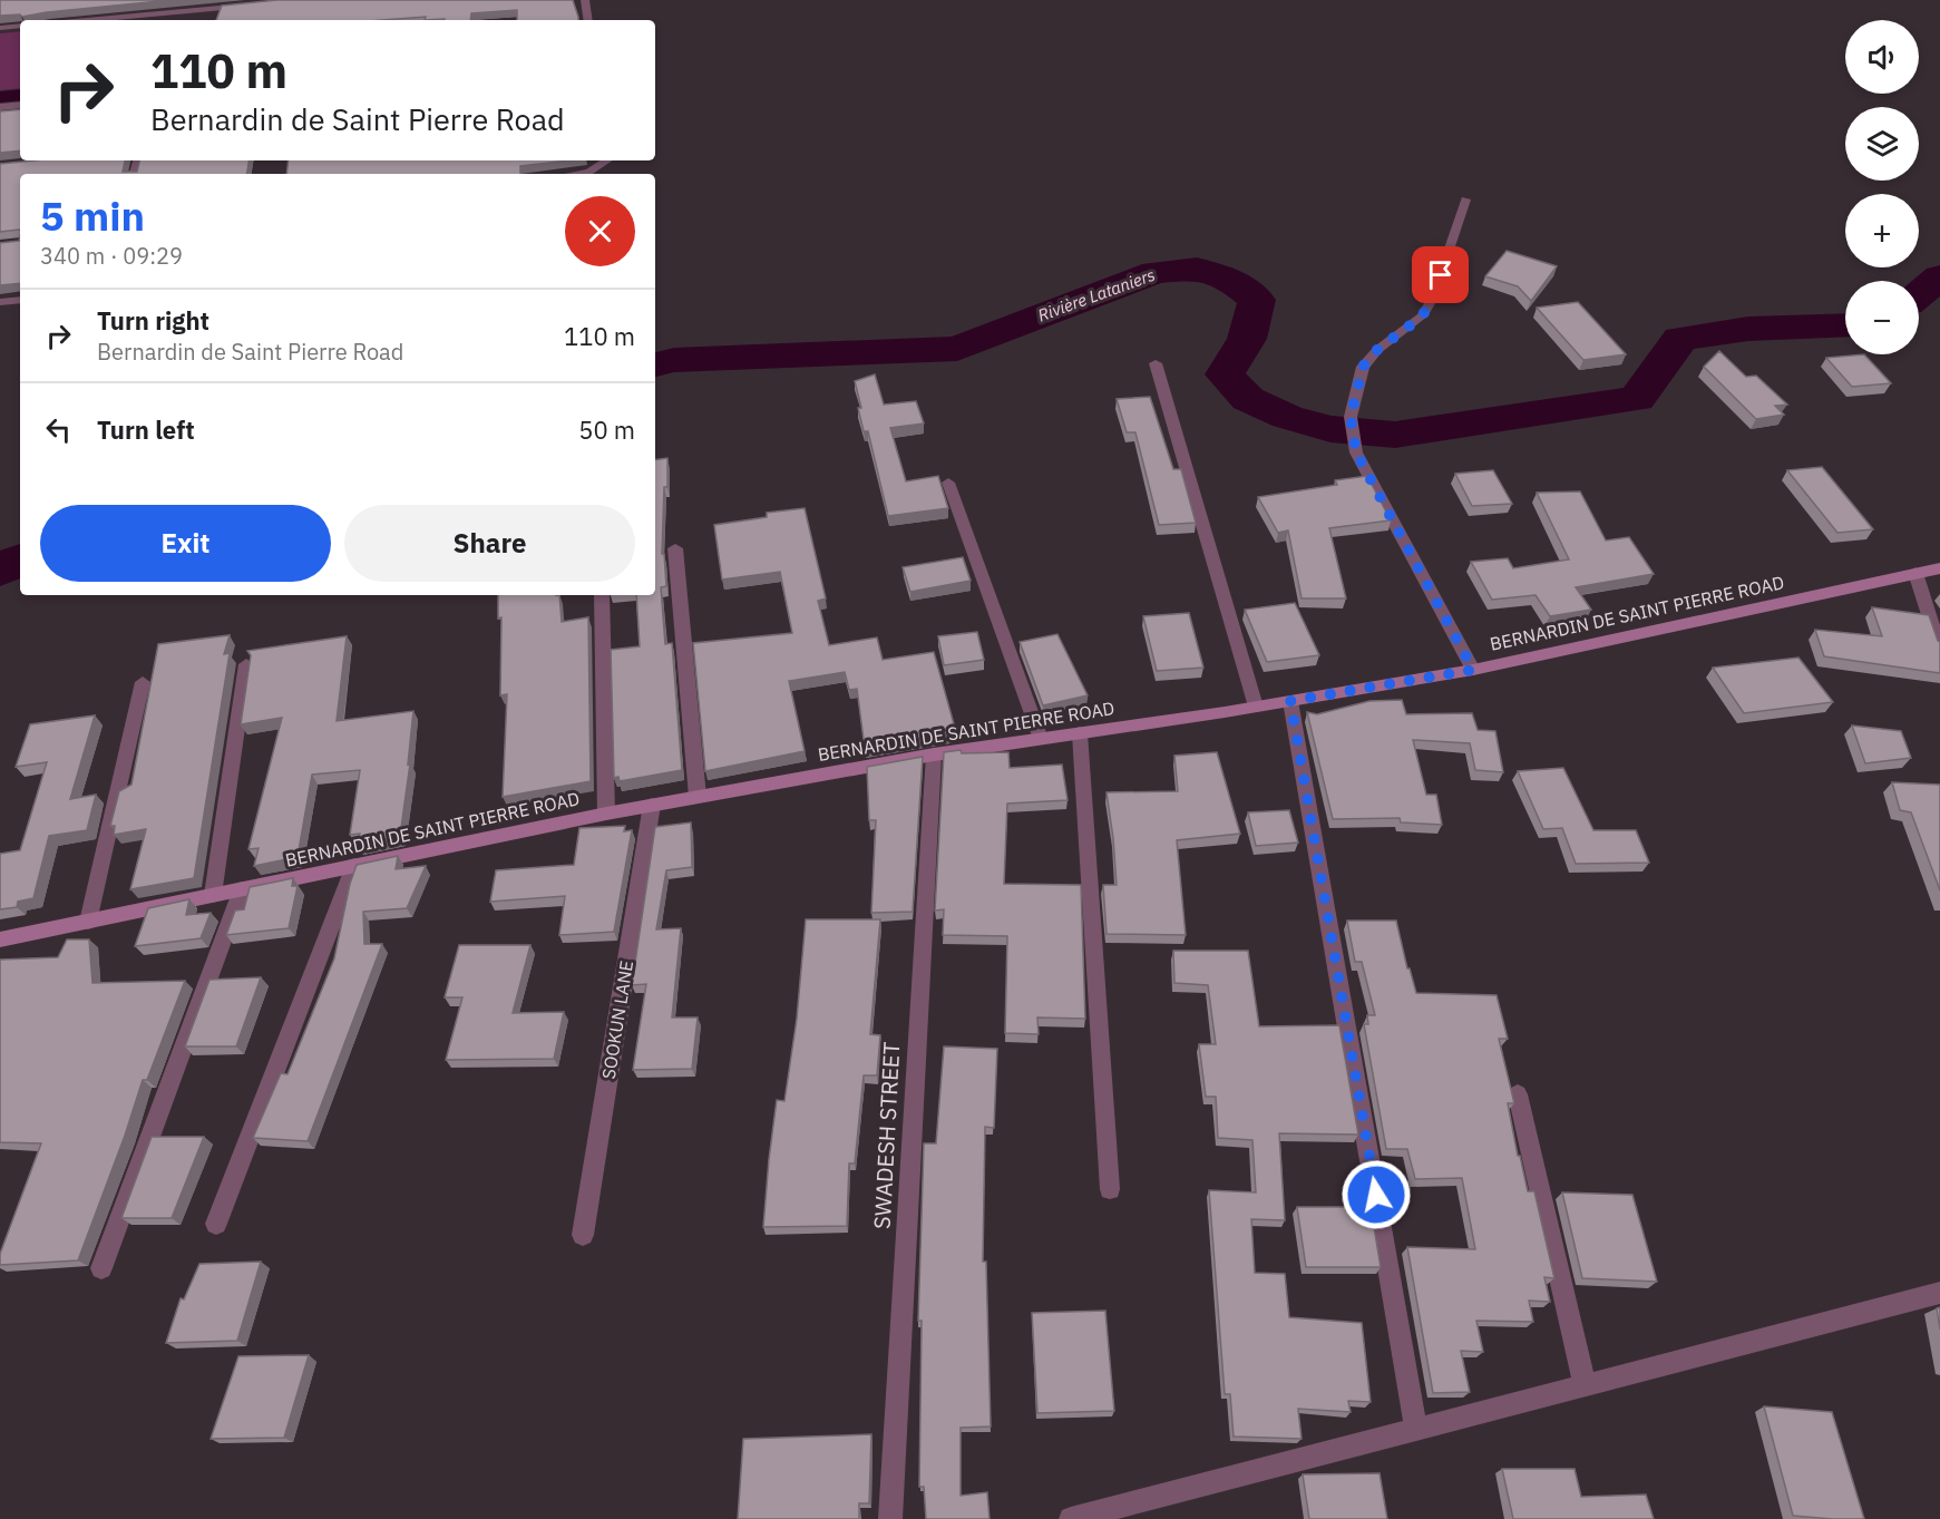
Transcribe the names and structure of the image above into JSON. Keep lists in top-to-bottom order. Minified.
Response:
{"streets":{"main road":["BERNARDIN DE SAINT PIERRE ROAD"],"street":["SOOKUN LANE","SWADESH STREET"]},"crossings":[["BERNARDIN DE SAINT PIERRE ROAD","SOOKUN LANE"],["BERNARDIN DE SAINT PIERRE ROAD","SWADESH STREET"]],"water":["Rivière Lataniers"],"page":{"map_buttons":["+","−"],"turn":["110 m","Bernardin de Saint Pierre Road"],"heading":["5 min","340 m · 09:29"],"list":[{"name":"Turn right","note":"Bernardin de Saint Pierre Road","value":"110 m"},{"name":"Turn left","value":"50 m"}],"buttons":["Exit","Share"]}}
